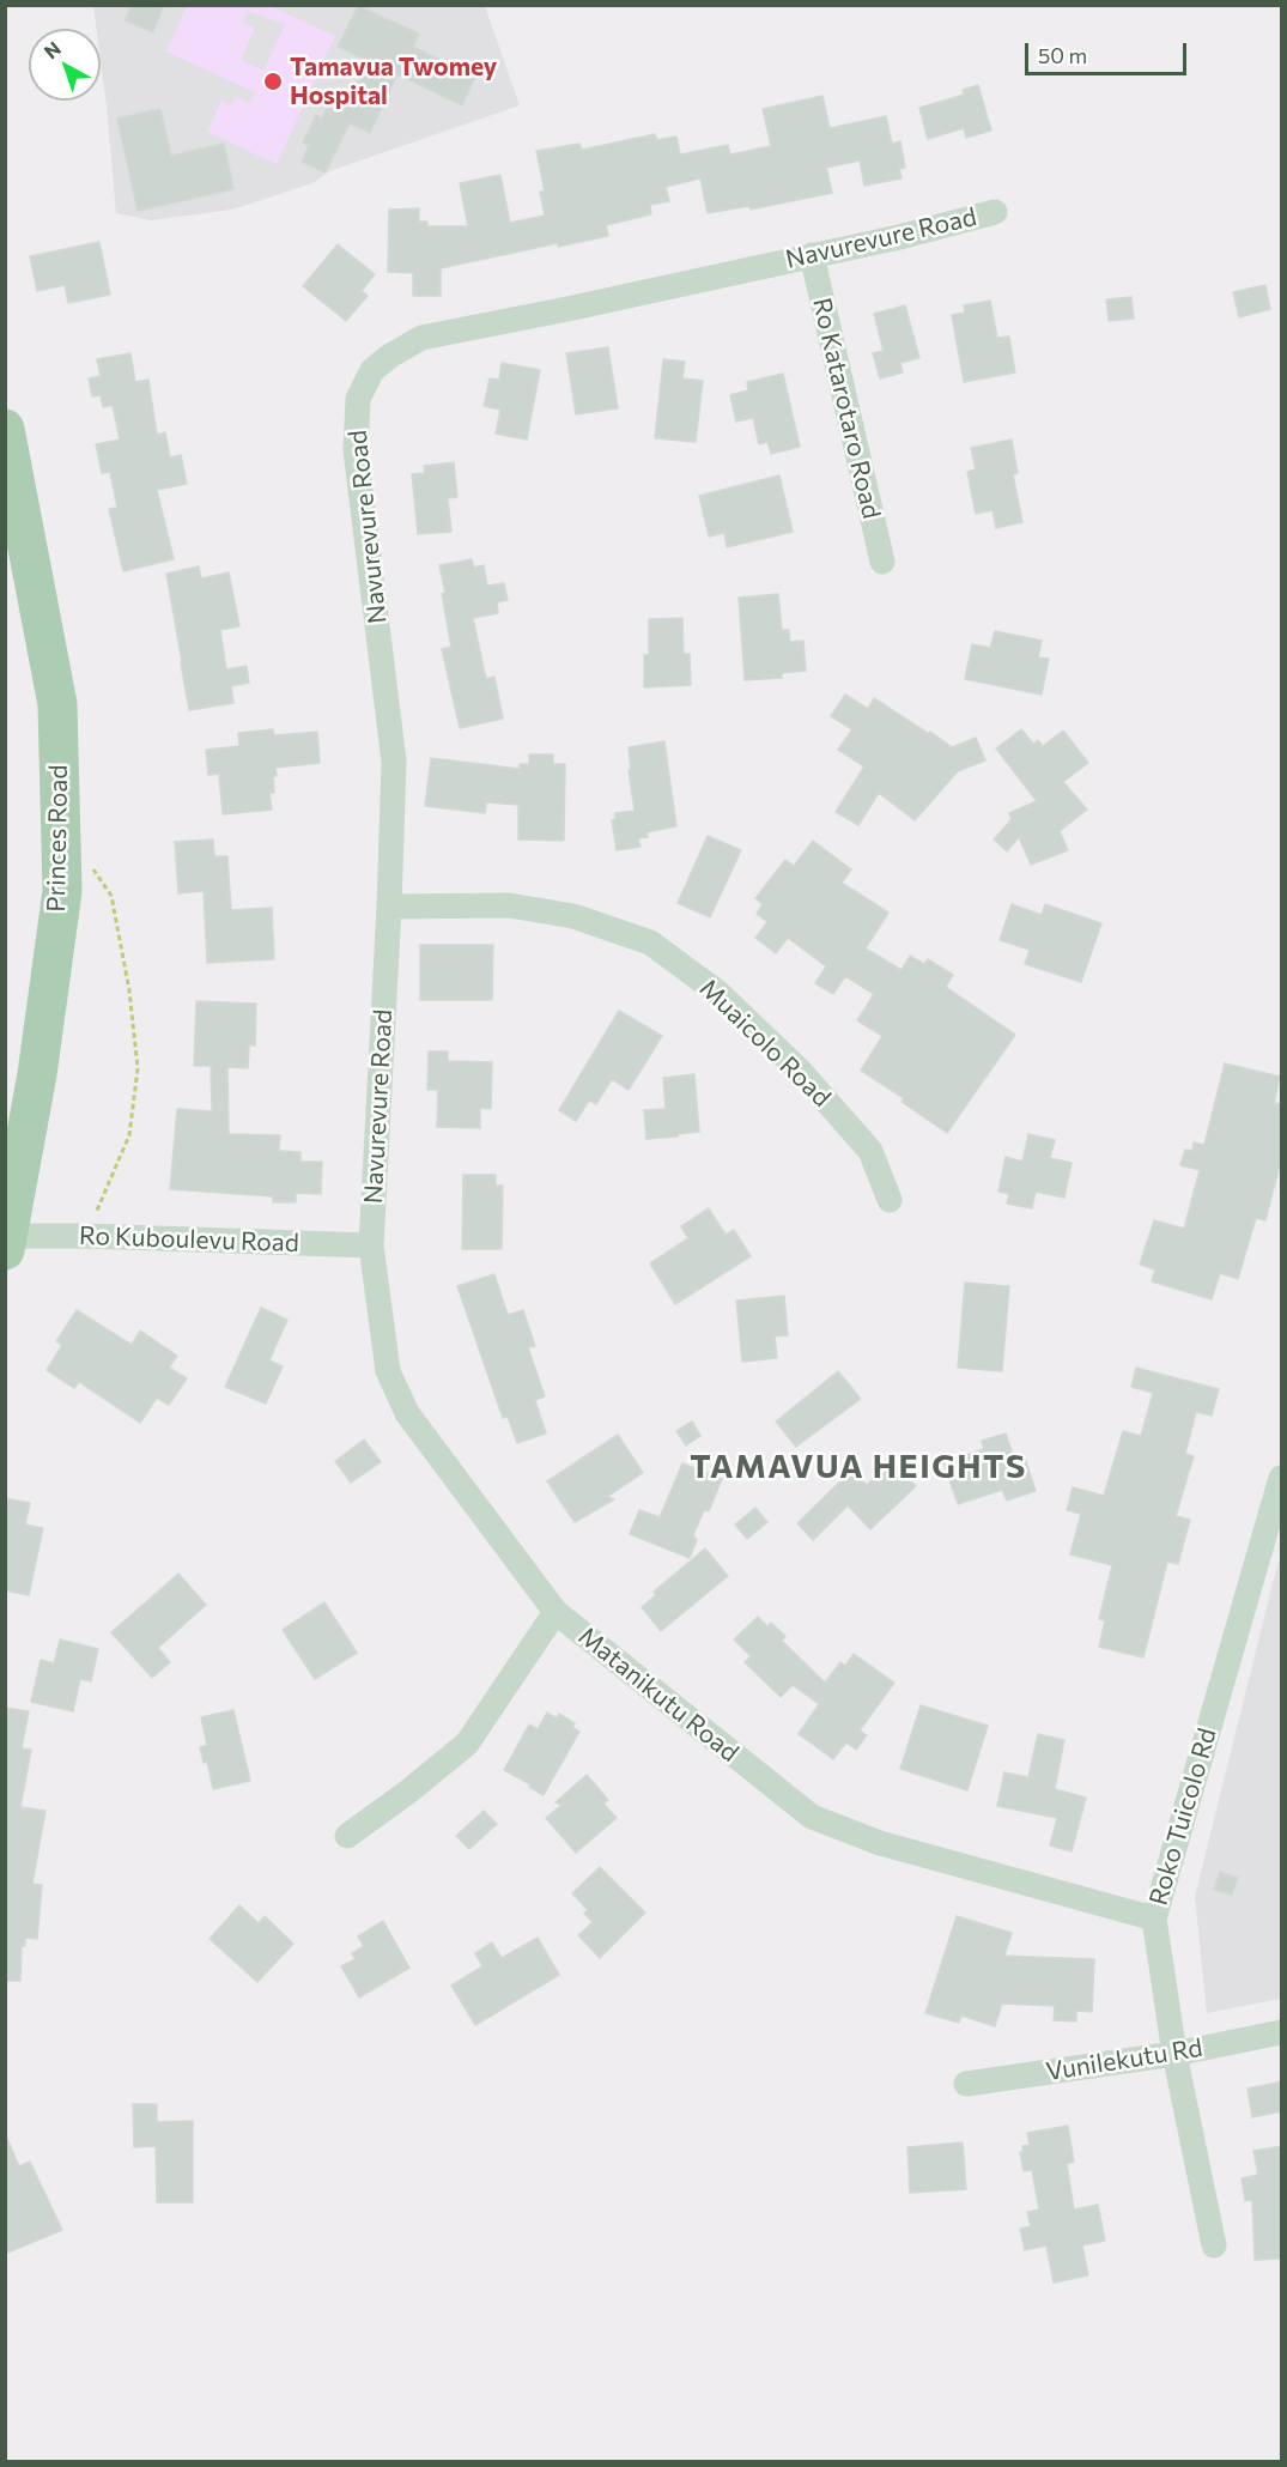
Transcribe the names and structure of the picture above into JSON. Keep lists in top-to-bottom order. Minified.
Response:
{"streets":{"main road":["Princes Road"],"street":["Navurevure Road","Ro Katarotaro Road","Muaicolo Road","Ro Kuboulevu Road","Matanikutu Road","Roko Tuicolo Rd","Vunilekutu Rd"]},"crossings":[["Navurevure Road","Ro Katarotaro Road"],["Navurevure Road","Muaicolo Road"],["Navurevure Road","Ro Kuboulevu Road"],["Navurevure Road","Matanikutu Road"],["Princes Road","Ro Kuboulevu Road"],["Ro Kuboulevu Road","Matanikutu Road"],["Matanikutu Road","Roko Tuicolo Rd"],["Roko Tuicolo Rd","Vunilekutu Rd"]],"districts":["TAMAVUA HEIGHTS"],"places":["Tamavua Twomey Hospital"],"scale_bar":"50 m","north":"top left"}
